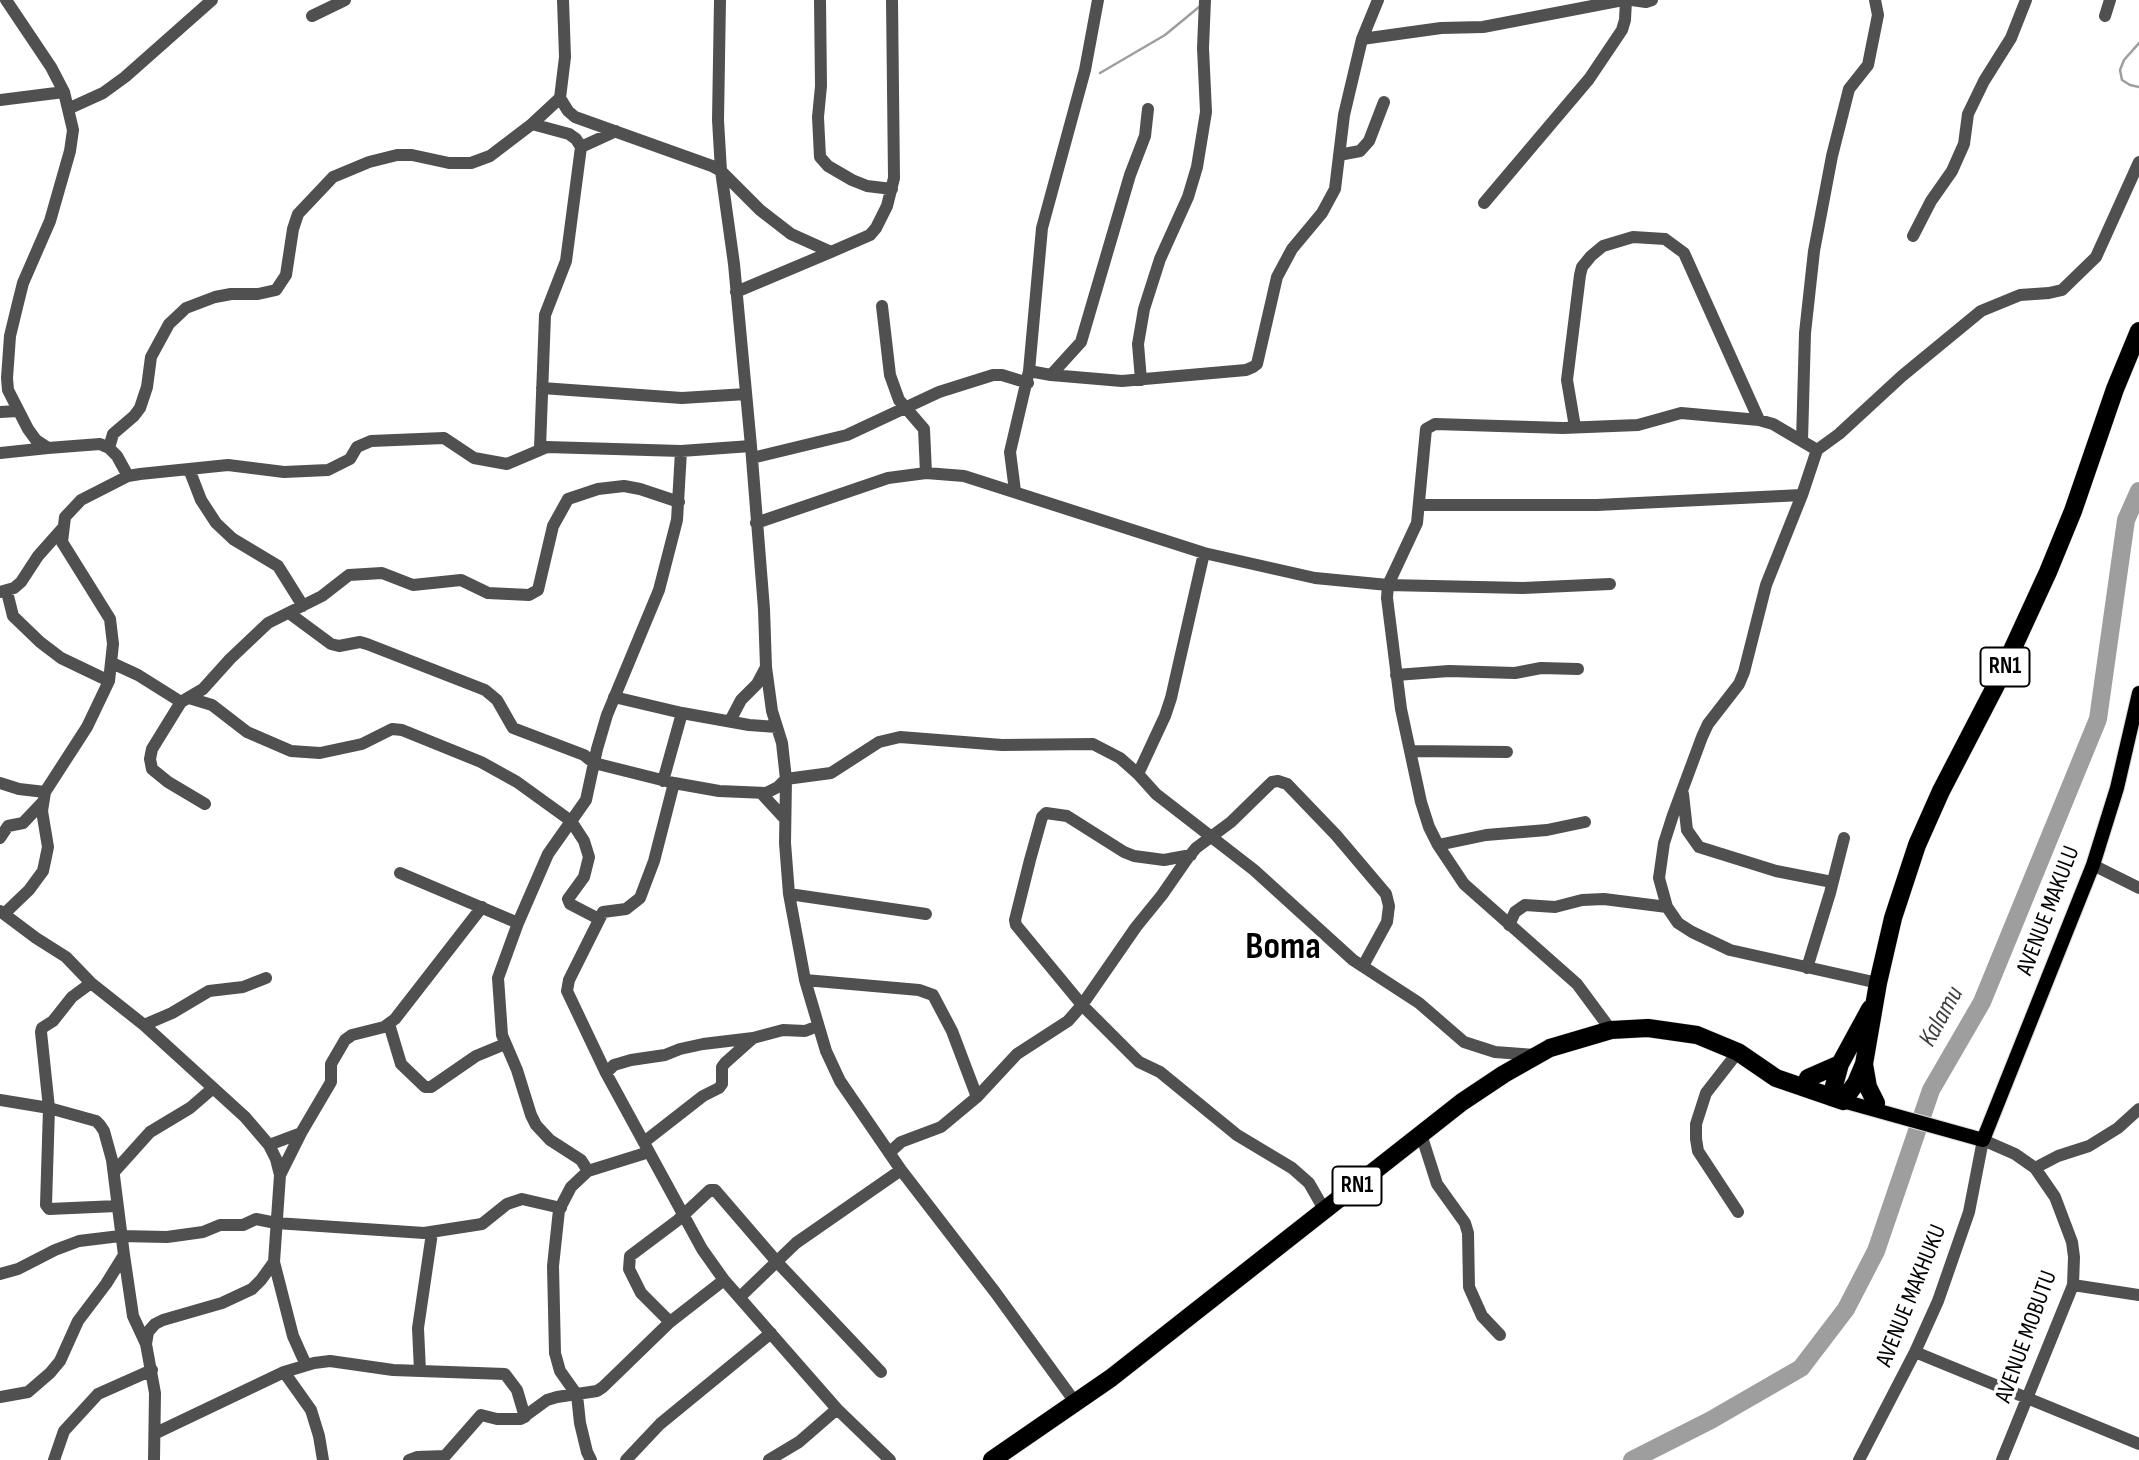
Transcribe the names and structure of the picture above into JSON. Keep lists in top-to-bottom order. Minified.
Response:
{"streets":{"highway":["RN1"],"main road":["AVENUE MAKULU"],"street":["AVENUE MAKHUKU","AVENUE MOBUTU"]},"crossings":[["AVENUE MAKULU","AVENUE MAKHUKU"],["AVENUE MAKULU","AVENUE MOBUTU"],["AVENUE MAKHUKU","AVENUE MOBUTU"]],"districts":["Boma"],"water":["Kalamu"]}
